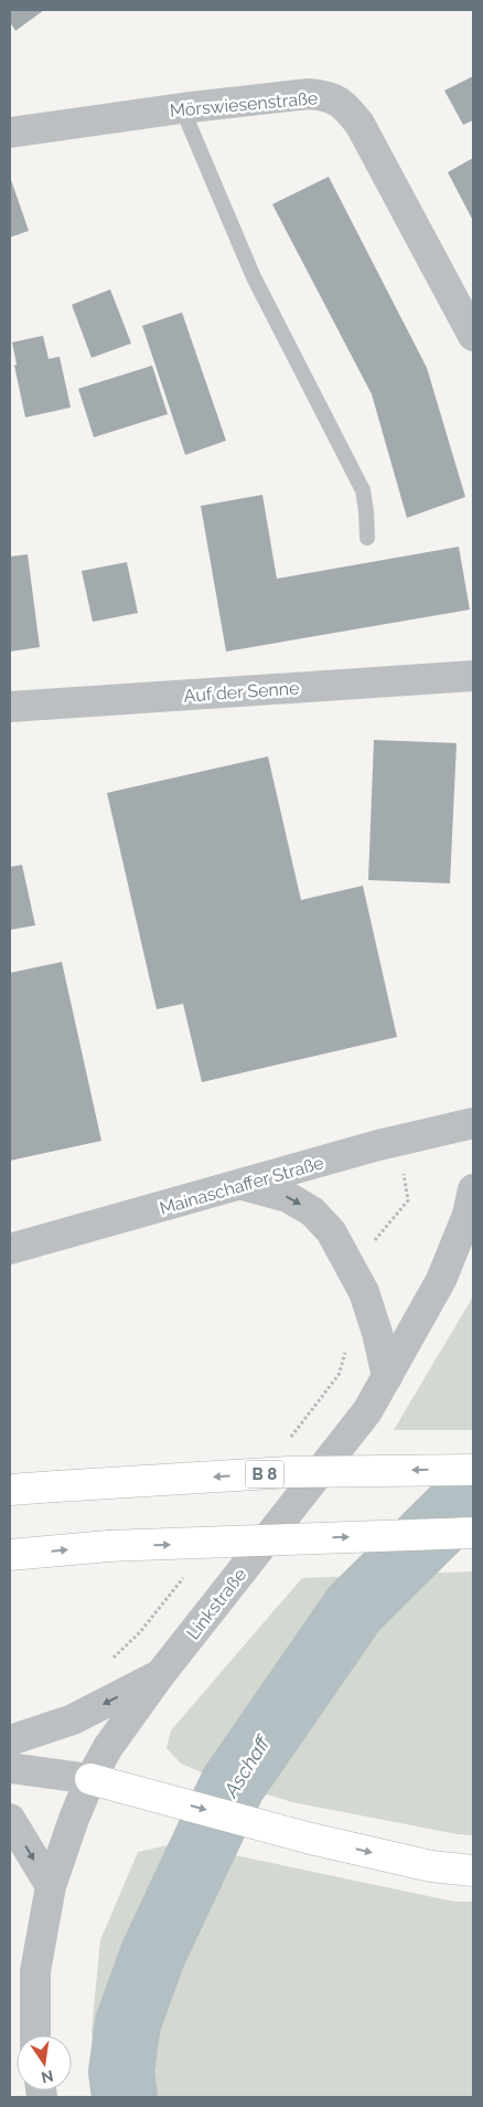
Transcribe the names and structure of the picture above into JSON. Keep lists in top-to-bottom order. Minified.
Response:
{"streets":{"highway":["B 8"],"street":["Mörswiesenstraße","Auf der Senne","Mainaschaffer Straße","Linkstraße"]},"water":["Aschaff"],"north":"bottom"}
